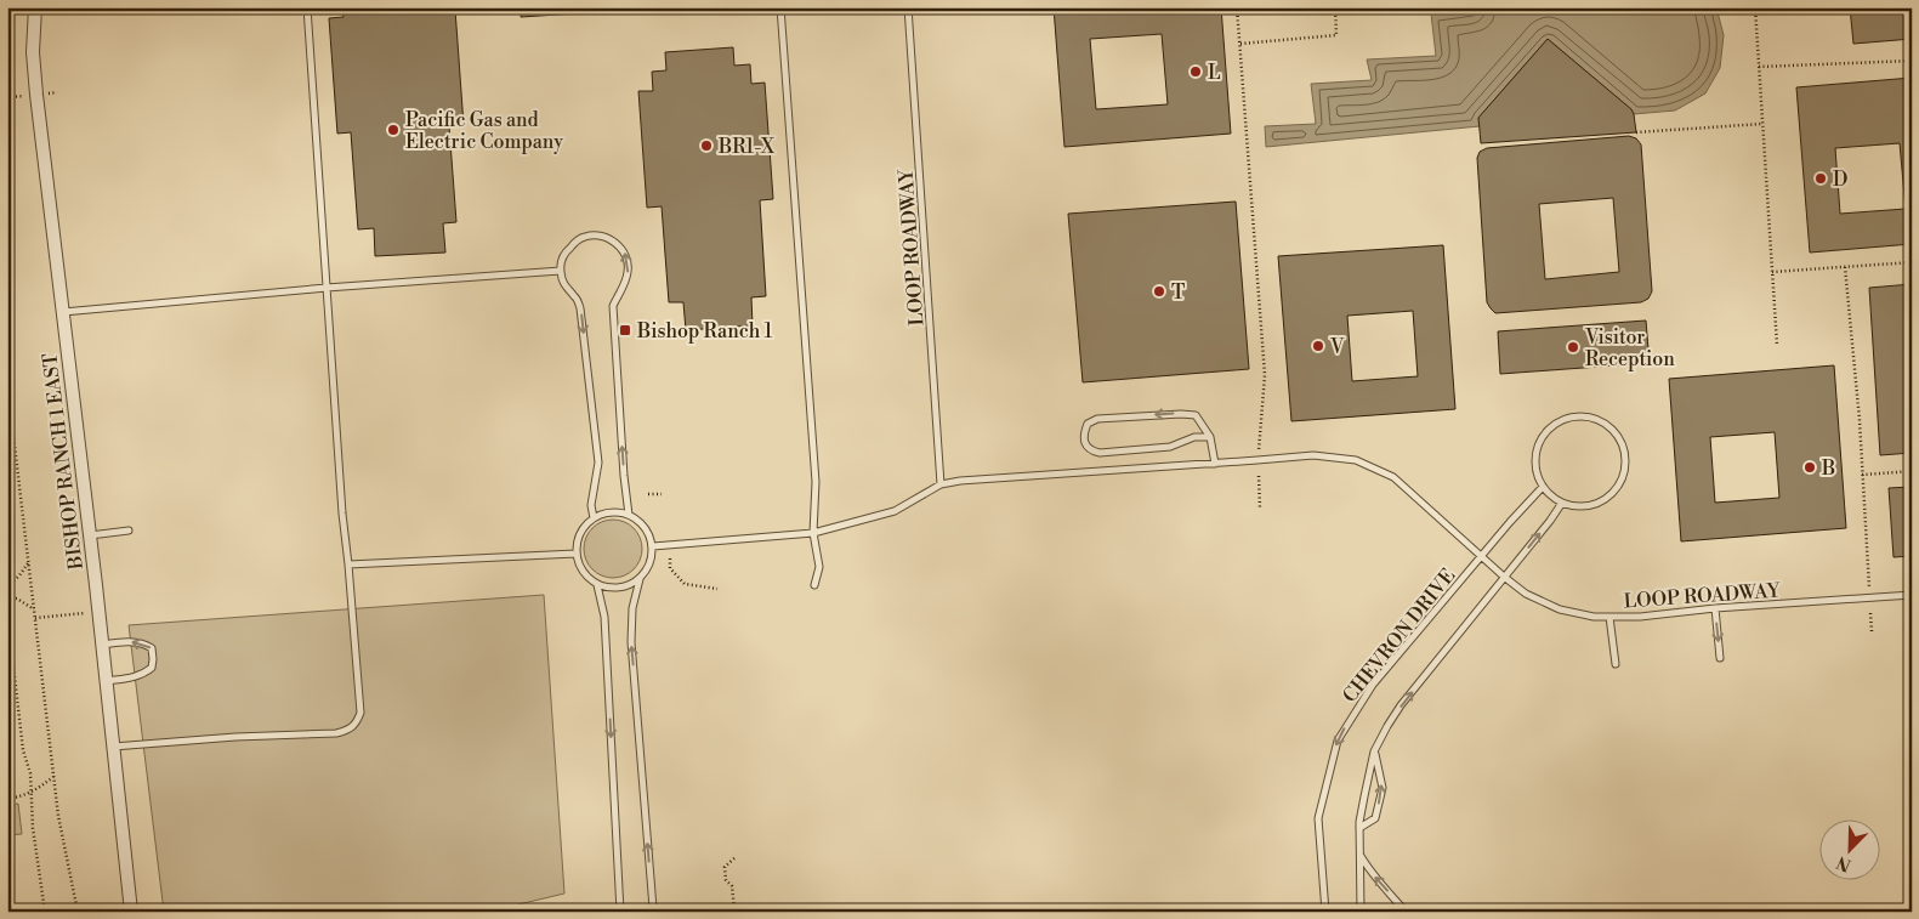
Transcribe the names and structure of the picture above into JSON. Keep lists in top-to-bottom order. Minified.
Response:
{"streets":{"street":["BISHOP RANCH 1 EAST"],"lane":["LOOP ROADWAY","CHEVRON DRIVE"]},"crossings":[["LOOP ROADWAY","CHEVRON DRIVE"]],"places":{"other":["L","Pacific Gas and Electric Company","BR1-X","D","T","V","Visitor Reception","B"],"transit":["Bishop Ranch 1"]},"north":"bottom left"}
